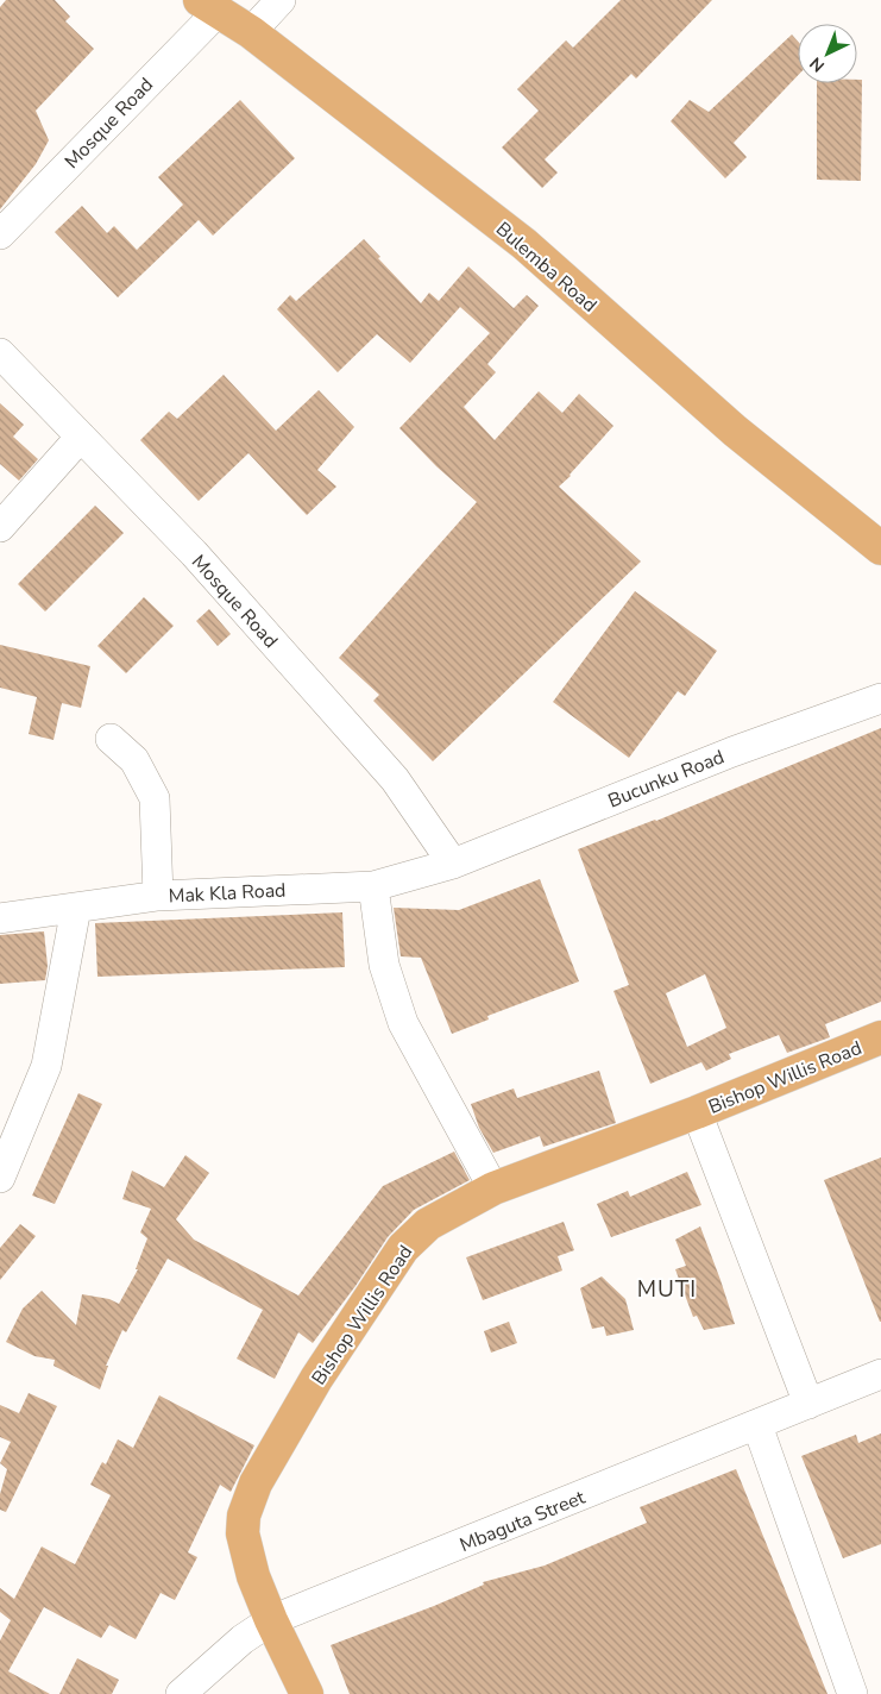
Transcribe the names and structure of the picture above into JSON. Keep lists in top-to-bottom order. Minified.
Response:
{"streets":{"main road":["Bulemba Road","Bishop Willis Road"],"street":["Mosque Road","Bucunku Road","Mak Kla Road","Mbaguta Street"]},"crossings":[["Mosque Road","Bulemba Road"],["Mosque Road","Bucunku Road"],["Mosque Road","Mak Kla Road"],["Bucunku Road","Mak Kla Road"],["Bishop Willis Road","Mbaguta Street"]],"districts":["MUTI"],"north":"bottom left"}
